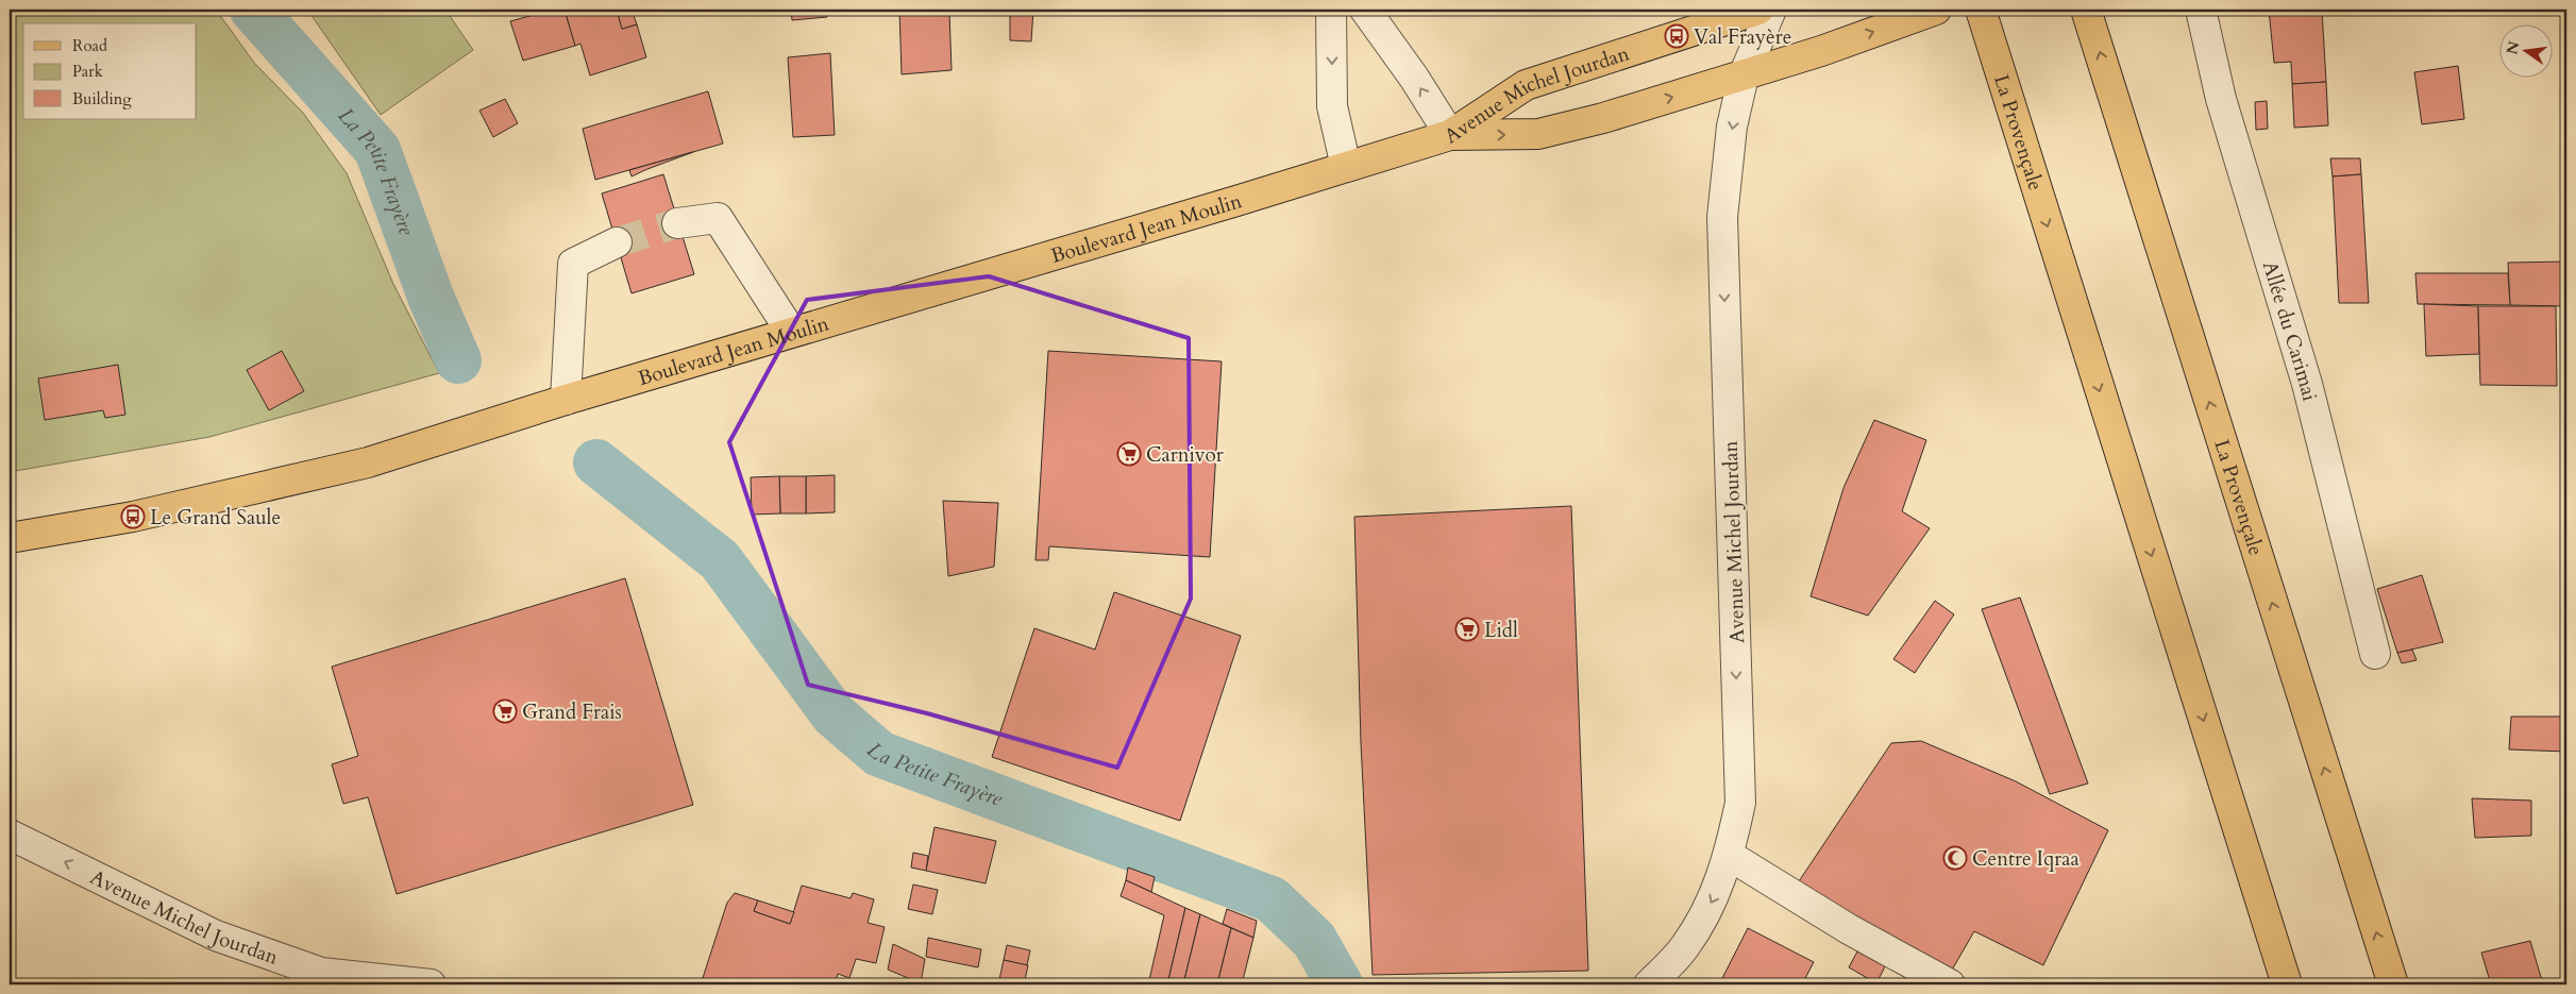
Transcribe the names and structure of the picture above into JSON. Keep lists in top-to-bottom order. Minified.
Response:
{"streets":{"main road":["Avenue Michel Jourdan","La Provençale","Boulevard Jean Moulin"],"street":["Allée du Carimai"]},"crossings":[["Avenue Michel Jourdan","Boulevard Jean Moulin"]],"water":["La Petite Frayère"],"places":{"bus stop":["Val Frayère","Le Grand Saule"],"supermarket":["Carnivor","Lidl","Grand Frais"],"mosque":["Centre Iqraa"]},"legend":["Road","Park","Building"],"north":"left"}
